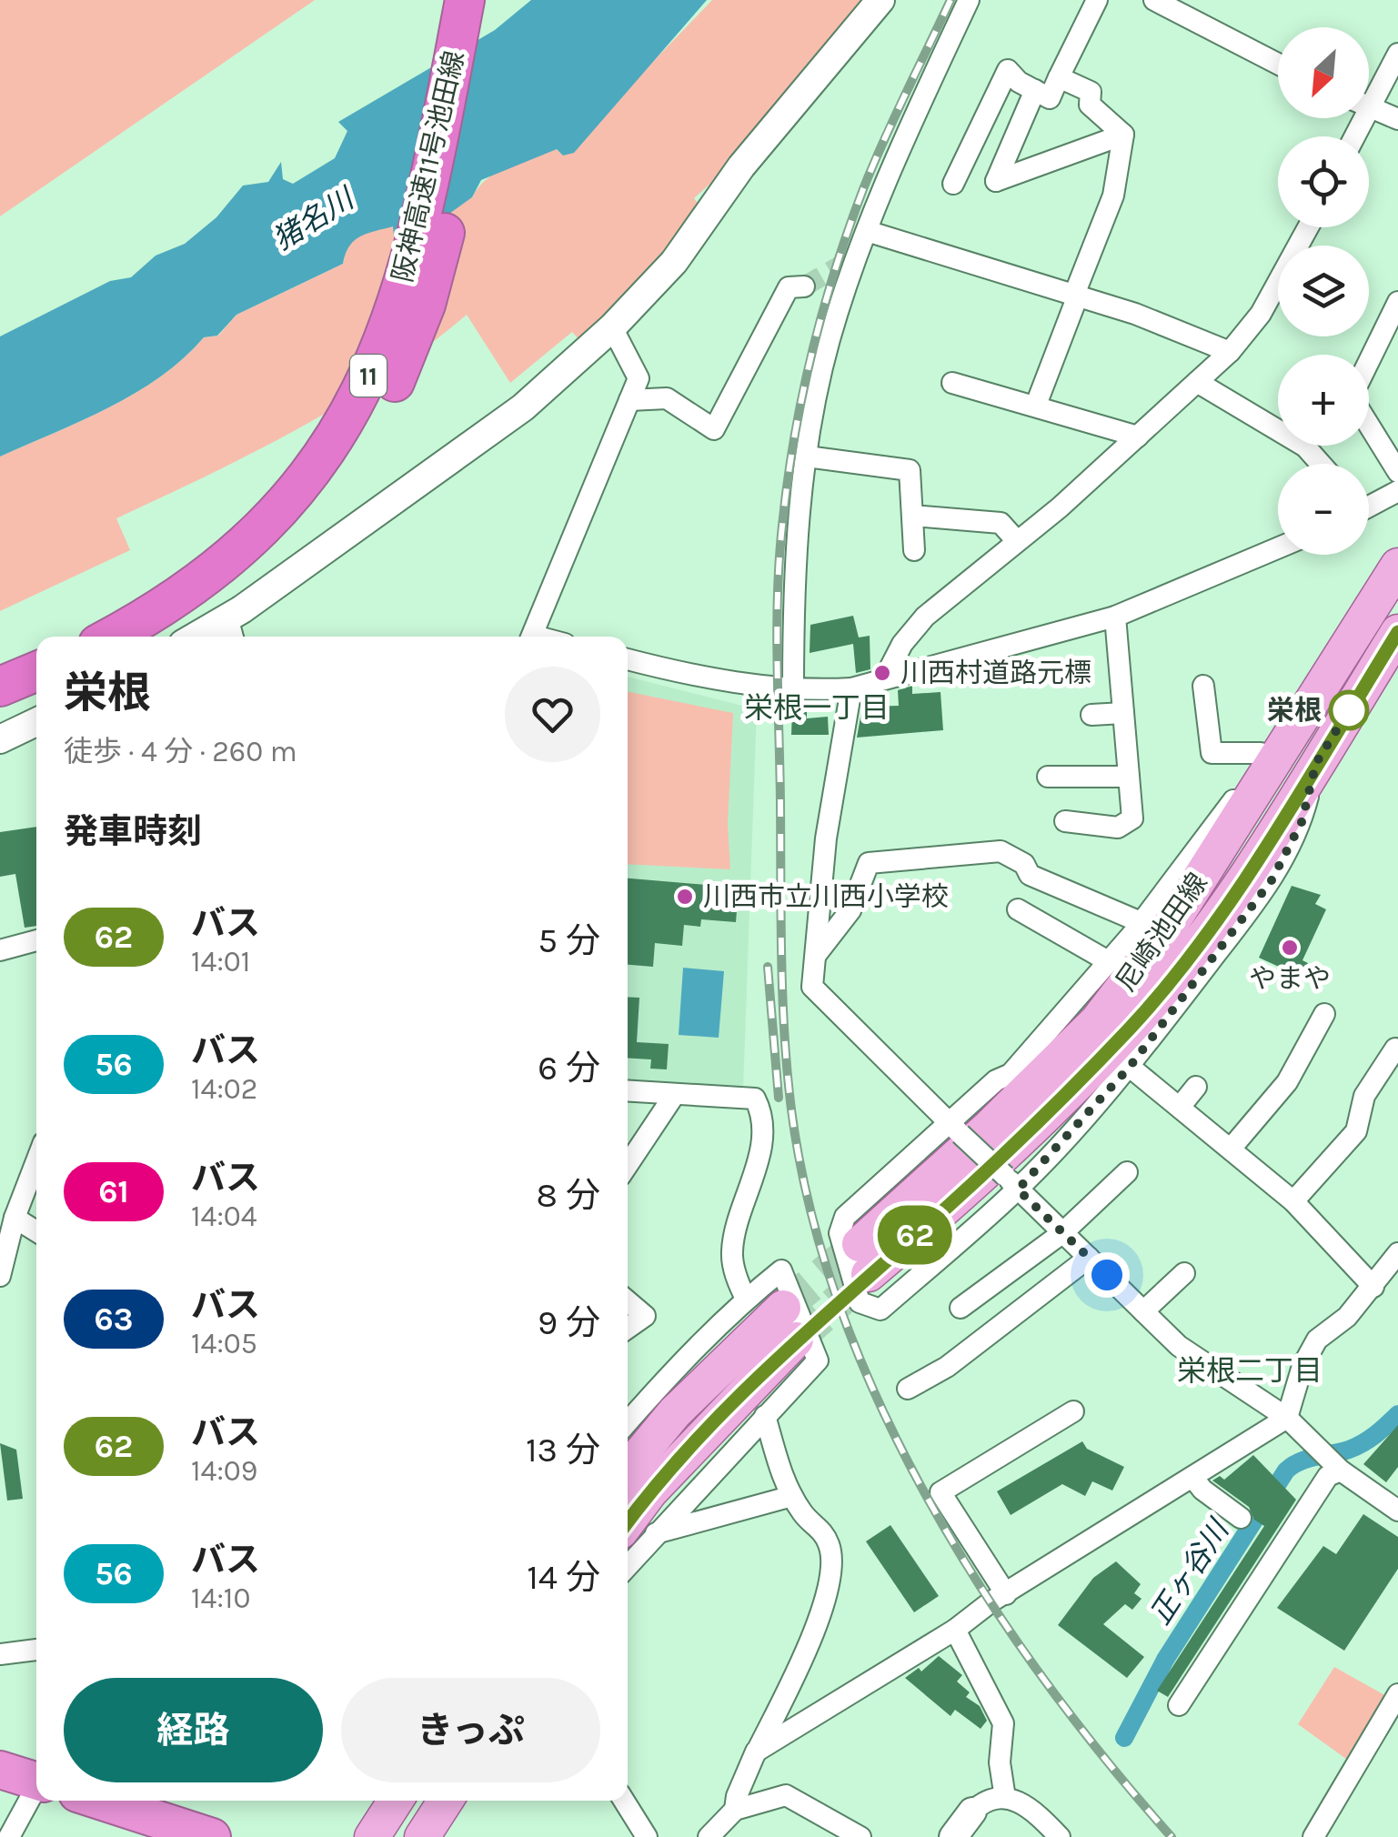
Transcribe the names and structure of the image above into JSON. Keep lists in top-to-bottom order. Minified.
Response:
{"streets":{"highway":["阪神高速11号池田線","11"],"main road":["尼崎池田線"]},"districts":["栄根一丁目","栄根二丁目"],"water":["猪名川","正ヶ谷川"],"places":["川西村道路元標","栄根","川西市立川西小学校","やまや"],"lines":["bus line 62"],"north":"bottom left","page":{"on_map":"62","map_buttons":["+","−"],"heading":[["栄根","徒歩 · 4 分 · 260 m"],"発車時刻"],"list":[{"mark":"62","name":"バス","note":"14:01","value":"5 分"},{"mark":"56","name":"バス","note":"14:02","value":"6 分"},{"mark":"61","name":"バス","note":"14:04","value":"8 分"},{"mark":"63","name":"バス","note":"14:05","value":"9 分"},{"mark":"62","name":"バス","note":"14:09","value":"13 分"},{"mark":"56","name":"バス","note":"14:10","value":"14 分"}],"buttons":["経路","きっぷ"]}}
